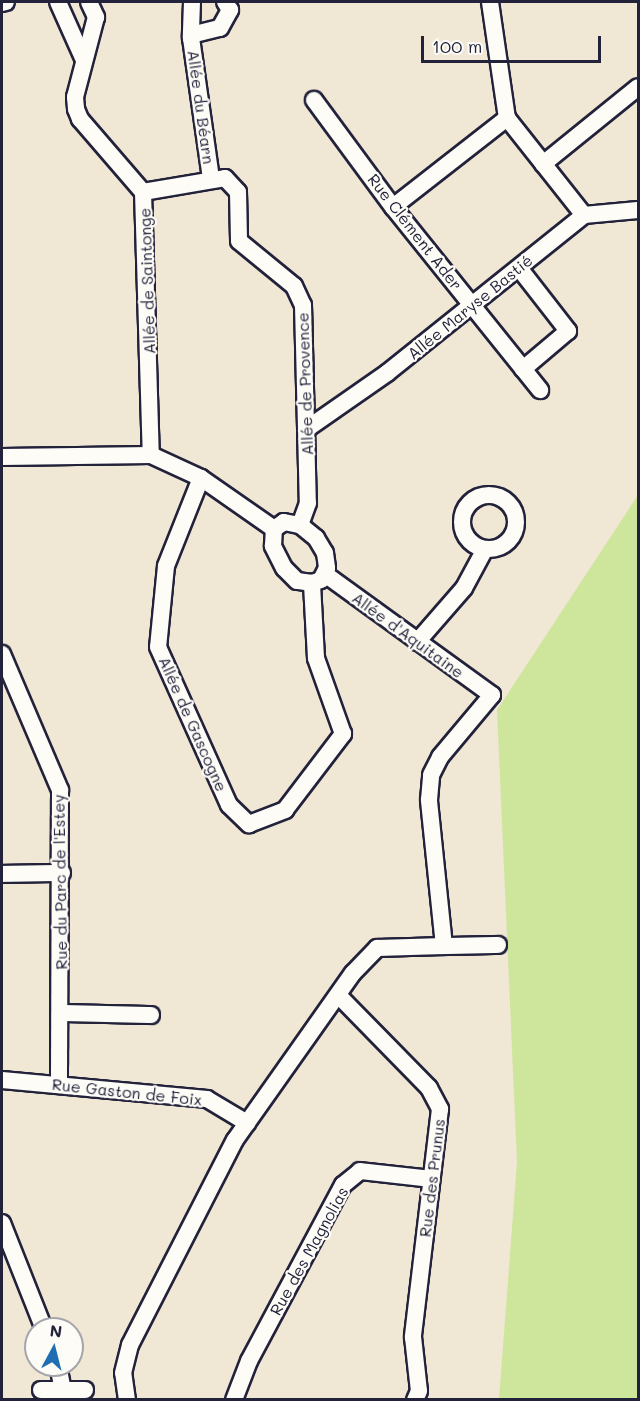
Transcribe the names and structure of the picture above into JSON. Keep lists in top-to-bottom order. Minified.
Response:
{"streets":{"street":["Allée du Béarn","Rue Clément Ader","Allée de Saintonge","Allée Maryse Bastié","Allée de Provence","Allée d'Aquitaine","Allée de Gascogne","Rue du Parc de l'Estey","Rue Gaston de Foix","Rue des Prunus","Rue des Magnolias"]},"crossings":[["Allée du Béarn","Allée de Provence"],["Rue Clément Ader","Allée Maryse Bastié"],["Allée Maryse Bastié","Allée de Provence"],["Allée de Provence","Allée d'Aquitaine"],["Allée de Provence","Allée de Gascogne"],["Allée d'Aquitaine","Allée de Gascogne"],["Rue du Parc de l'Estey","Rue Gaston de Foix"],["Rue des Prunus","Rue des Magnolias"]],"scale_bar":"100 m","north":"top"}
